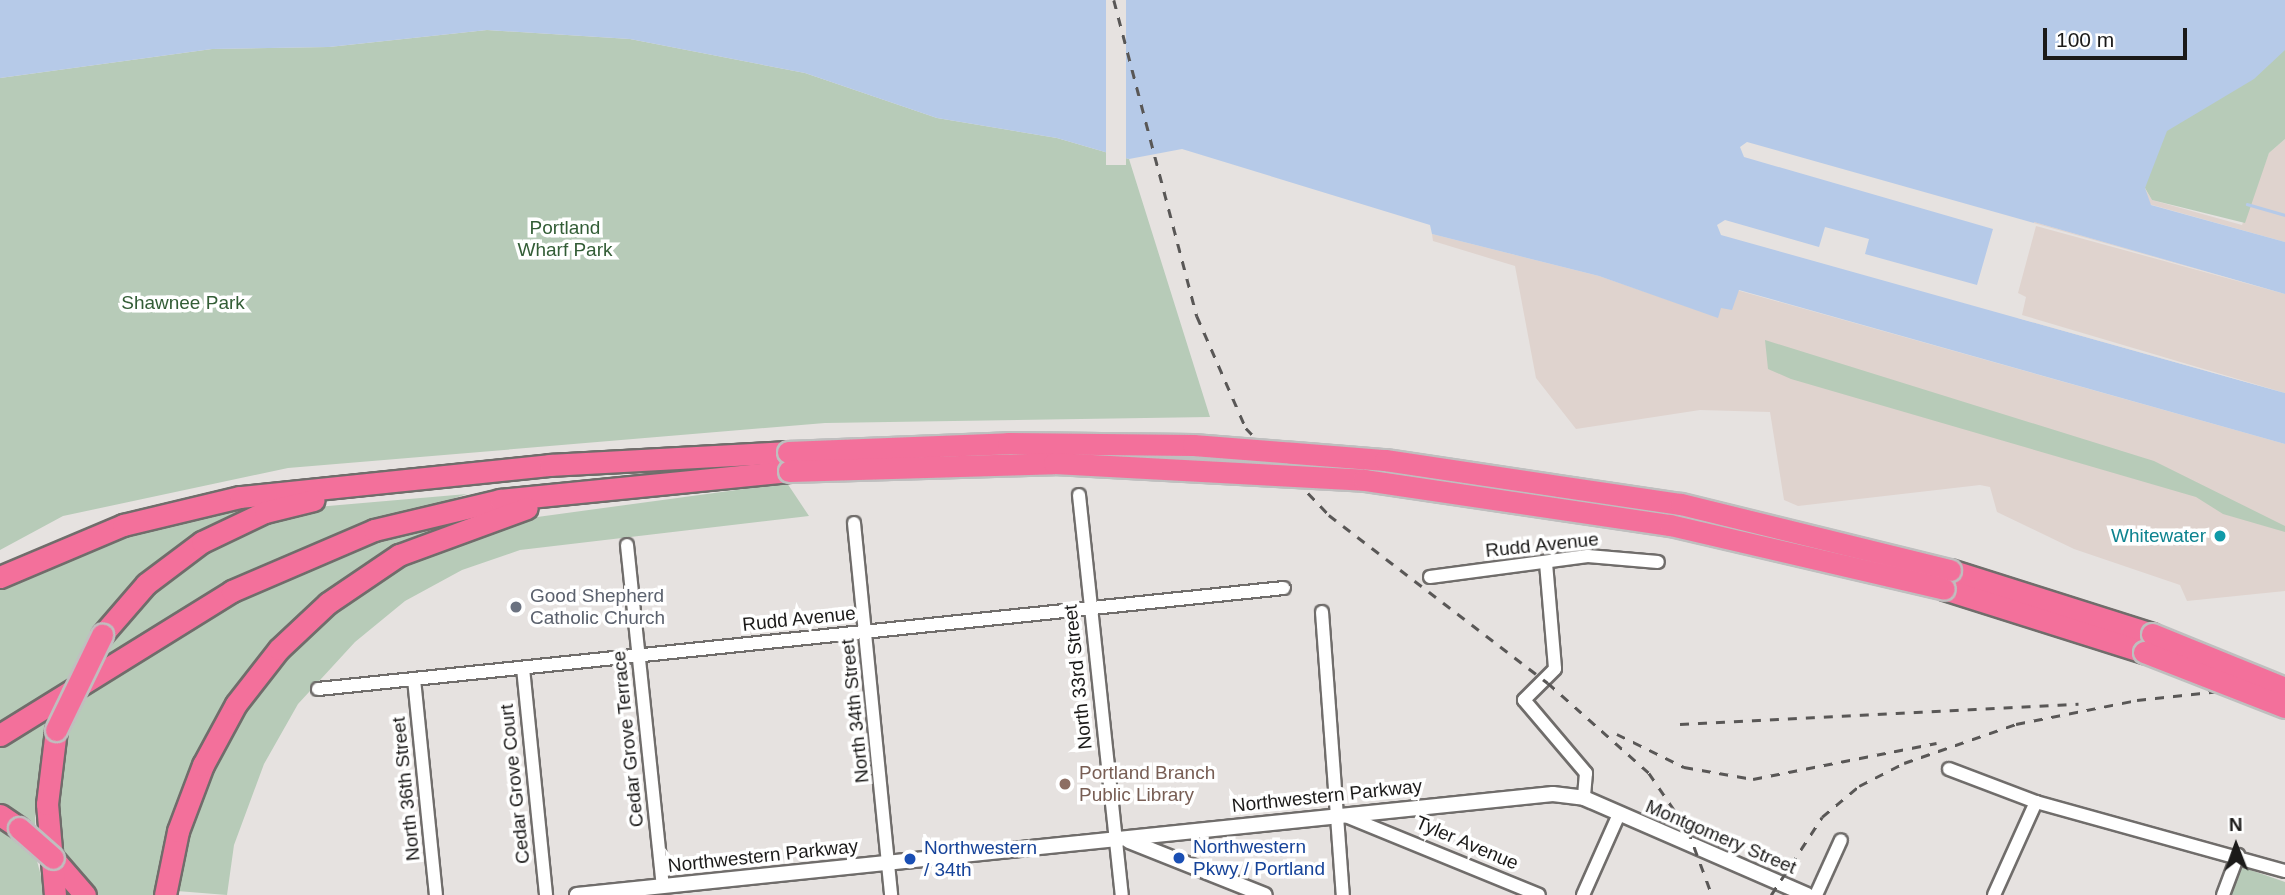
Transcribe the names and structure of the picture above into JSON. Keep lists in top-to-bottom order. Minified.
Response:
{"streets":{"street":["Rudd Avenue","North 33rd Street","North 34th Street","Cedar Grove Terrace","Cedar Grove Court","North 36th Street","Northwestern Parkway","Montgomery Street","Tyler Avenue"]},"crossings":[["Rudd Avenue","North 33rd Street"],["Rudd Avenue","North 34th Street"],["Rudd Avenue","Cedar Grove Terrace"],["Rudd Avenue","Cedar Grove Court"],["Rudd Avenue","North 36th Street"],["North 33rd Street","Northwestern Parkway"],["North 34th Street","Northwestern Parkway"],["Cedar Grove Terrace","Northwestern Parkway"],["Northwestern Parkway","Montgomery Street"],["Northwestern Parkway","Tyler Avenue"]],"parks":["Portland Wharf Park","Shawnee Park"],"places":["Whitewater","Good Shepherd Catholic Church","Portland Branch Public Library","Northwestern Pkwy / Portland","Northwestern / 34th"],"scale_bar":"100 m","north":"top"}
